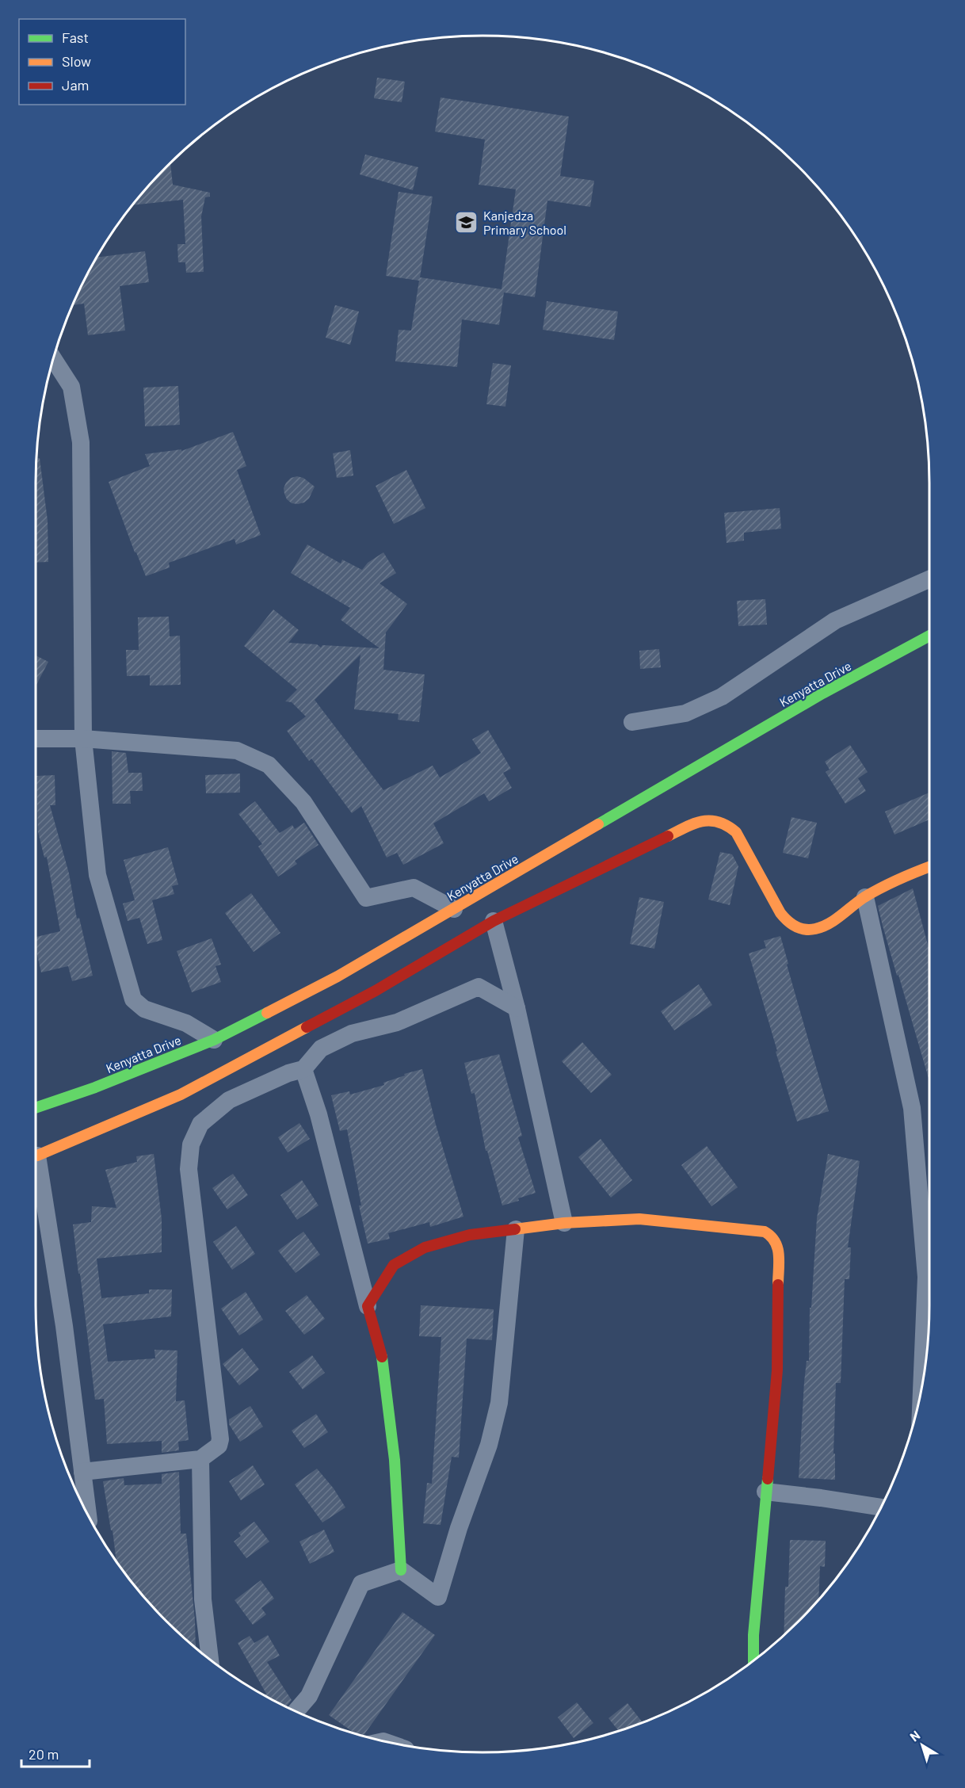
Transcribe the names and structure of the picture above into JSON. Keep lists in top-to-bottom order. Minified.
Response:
{"streets":{"street":["Kenyatta Drive"]},"places":{"school or university":["Kanjedza Primary School"]},"legend":["Fast","Slow","Jam"],"scale_bar":"20 m","north":"top left"}
